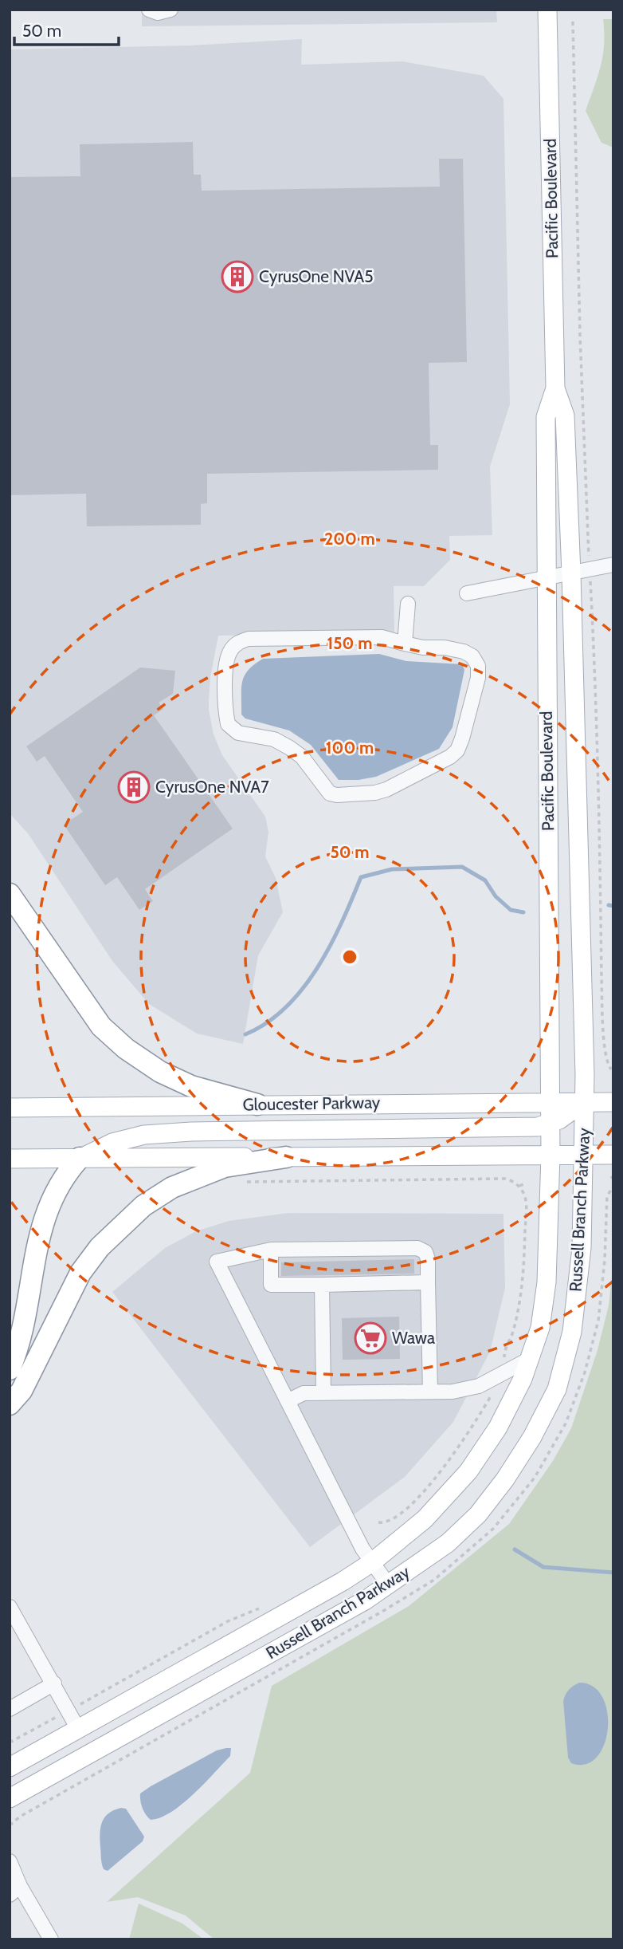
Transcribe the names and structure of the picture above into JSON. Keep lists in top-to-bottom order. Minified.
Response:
{"streets":{"main road":["Pacific Boulevard","Gloucester Parkway","Russell Branch Parkway"]},"crossings":[["Pacific Boulevard","Gloucester Parkway"],["Pacific Boulevard","Russell Branch Parkway"],["Gloucester Parkway","Russell Branch Parkway"]],"places":{"building":["CyrusOne NVA5","CyrusOne NVA7"],"supermarket":["Wawa"]},"scale_bar":"50 m","rings":["200 m","150 m","100 m","50 m"]}
